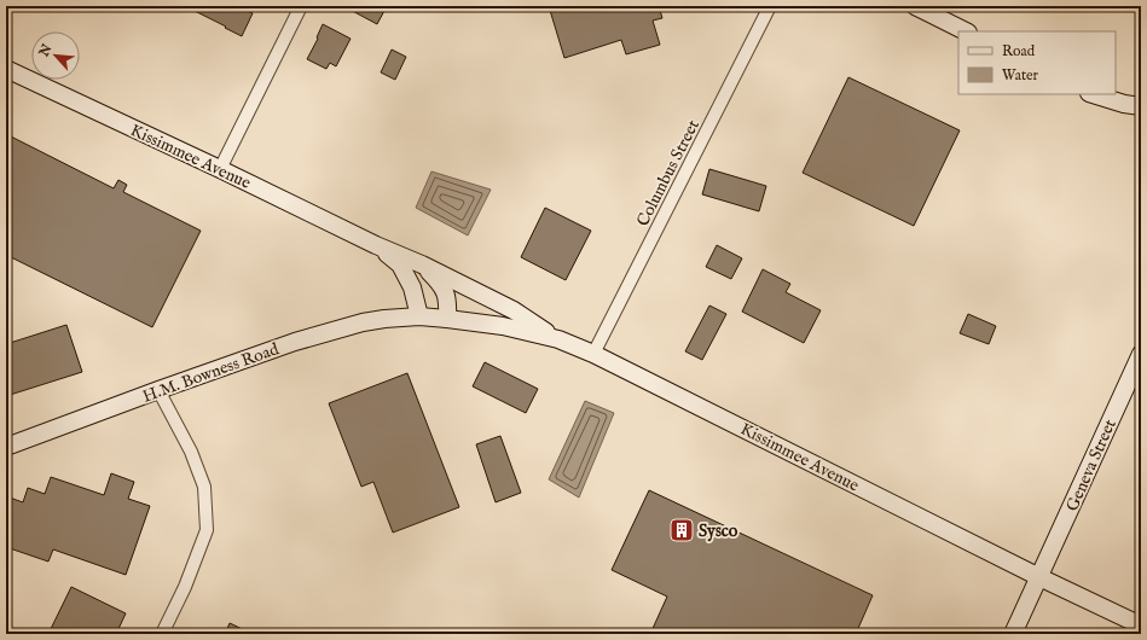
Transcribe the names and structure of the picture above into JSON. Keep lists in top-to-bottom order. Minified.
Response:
{"streets":{"main road":["Kissimmee Avenue","H.M. Bowness Road","Geneva Street"],"street":["Columbus Street"]},"crossings":[["Kissimmee Avenue","Columbus Street"],["Kissimmee Avenue","H.M. Bowness Road"],["Kissimmee Avenue","Geneva Street"]],"places":{"building":["Sysco"]},"legend":["Road","Water"],"north":"top left"}
